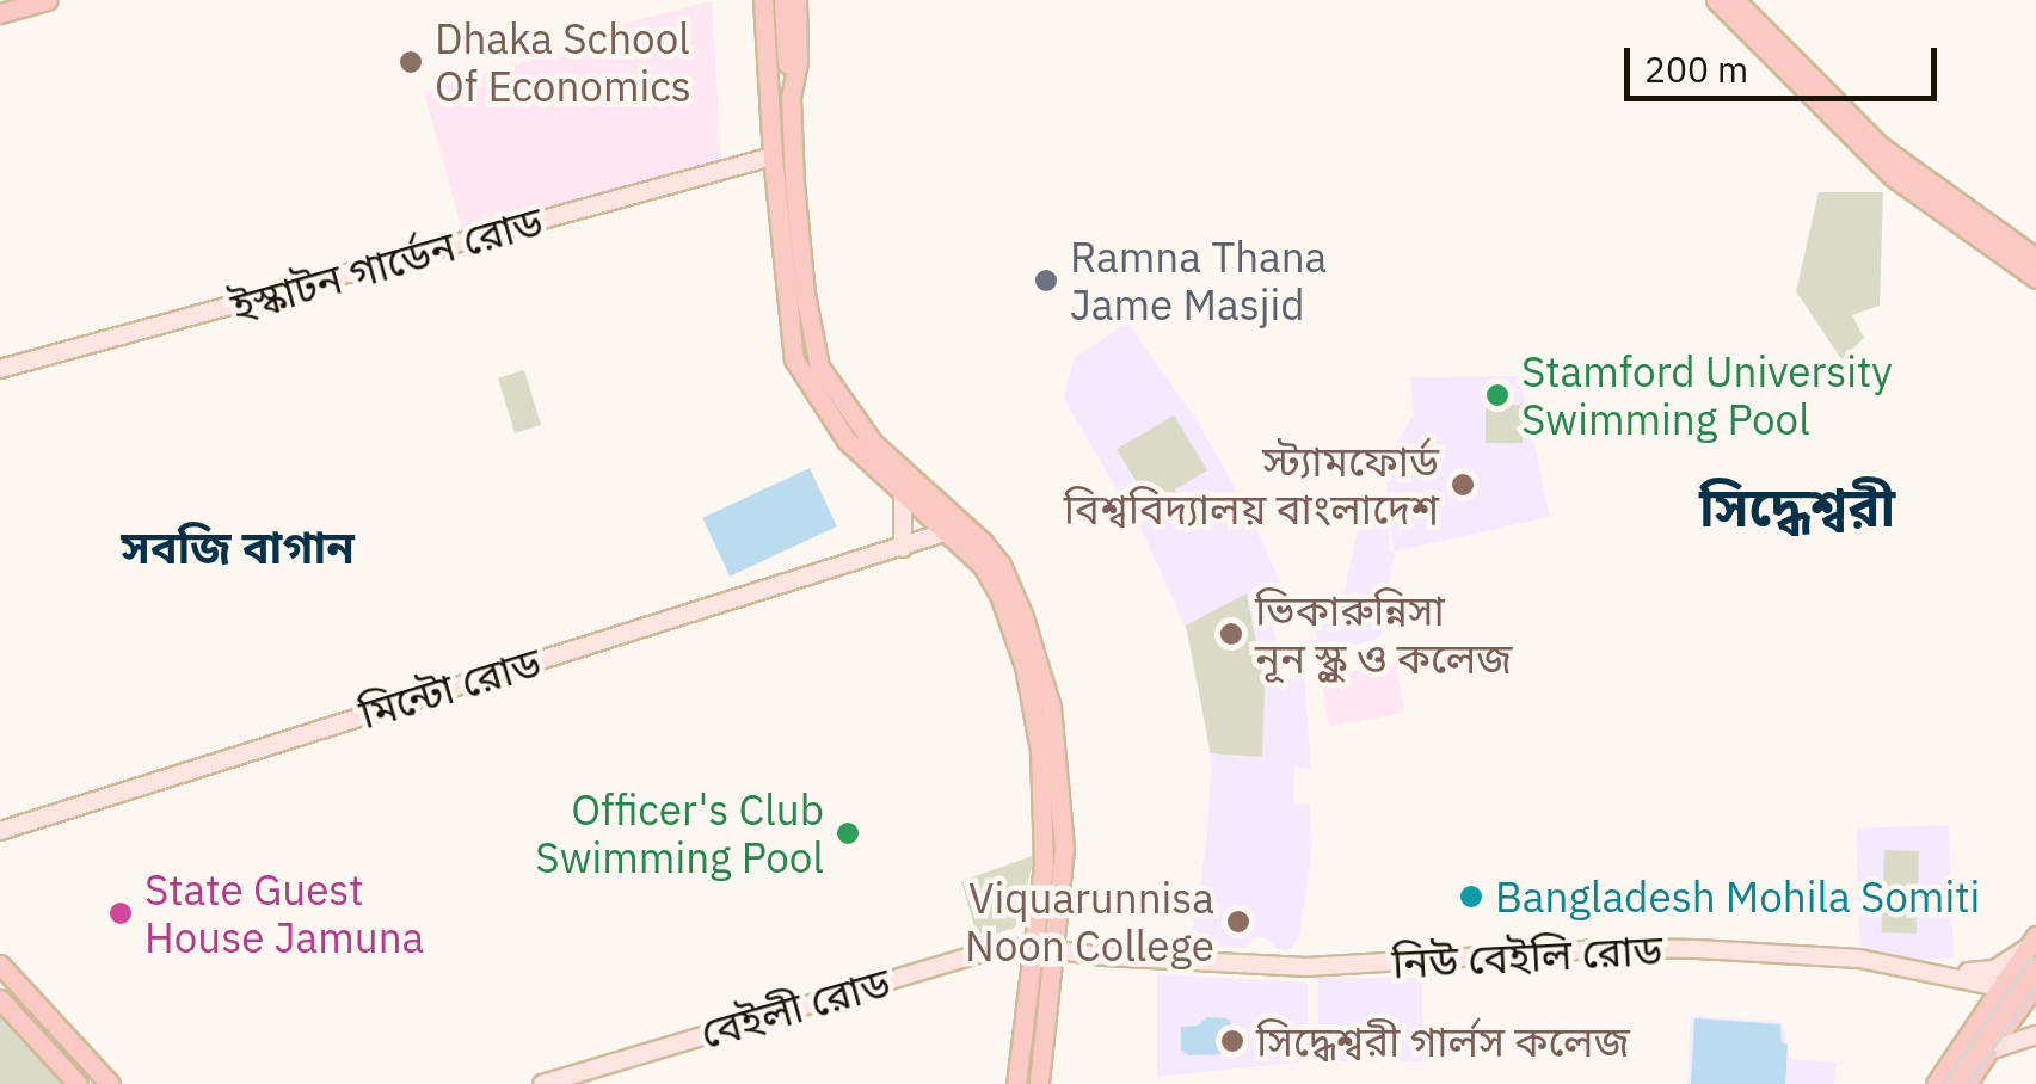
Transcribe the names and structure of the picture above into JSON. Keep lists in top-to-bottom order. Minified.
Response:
{"streets":{"main road":["ইস্কাটন গার্ডেন রোড","মিন্টো রোড","নিউ বেইলি রোড","বেইলী রোড"]},"crossings":[["নিউ বেইলি রোড","বেইলী রোড"]],"districts":["সিদ্ধেশ্বরী","সবজি বাগান"],"places":["Dhaka School Of Economics","Ramna Thana Jame Masjid","Stamford University Swimming Pool","স্ট্যামফোর্ড বিশ্ববিদ্যালয় বাংলাদেশ","ভিকারুন্নিসা নূন স্কুল ও কলেজ","Officer's Club Swimming Pool","Bangladesh Mohila Somiti","State Guest House Jamuna","Viquarunnisa Noon College","সিদ্ধেশ্বরী গার্লস কলেজ"],"scale_bar":"200 m"}
